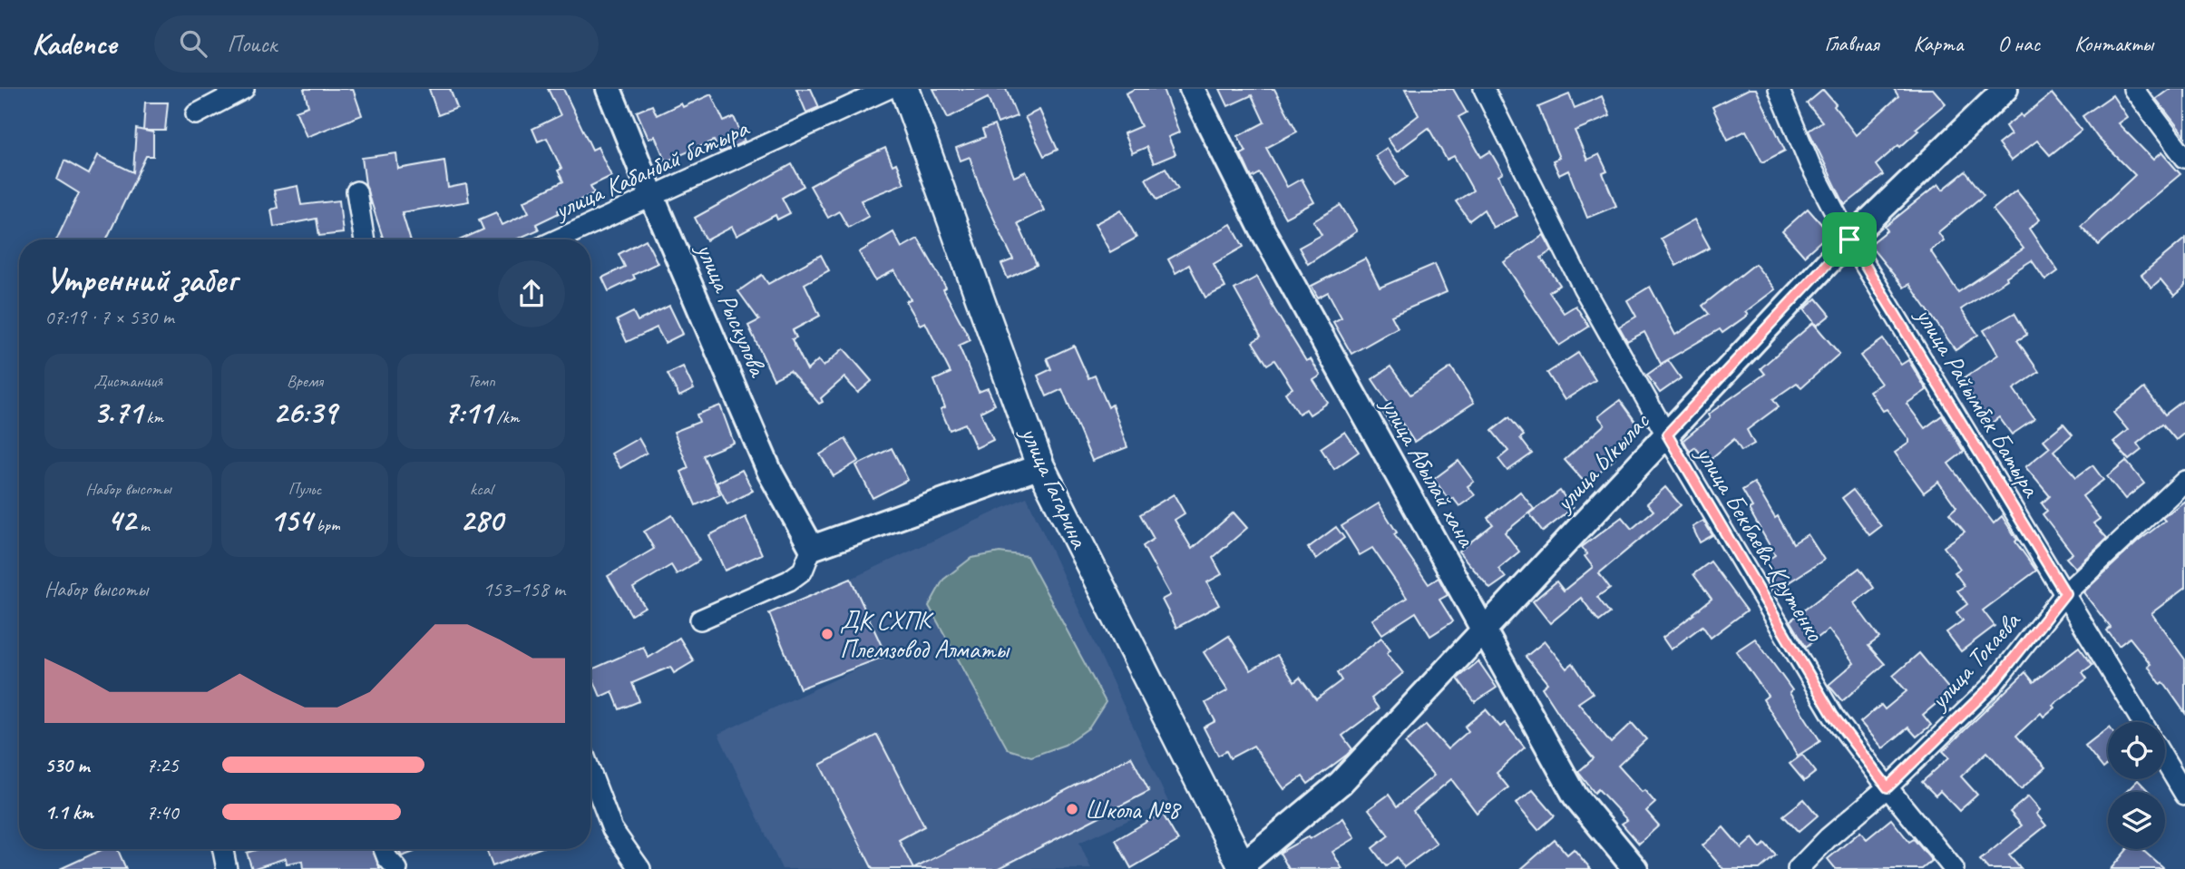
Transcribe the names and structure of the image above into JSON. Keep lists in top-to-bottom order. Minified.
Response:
{"streets":{"main road":["улица Гагарина"],"street":["улица Кабанбай батыра","улица Рыскулова","улица Райымбек Батыра","улица Ыкылас","улица Абылай хана","улица Бекбаева-Крутенко","улица Токаева"]},"crossings":[["улица Кабанбай батыра","улица Рыскулова"],["улица Райымбек Батыра","улица Ыкылас"],["улица Райымбек Батыра","улица Токаева"],["улица Ыкылас","улица Абылай хана"],["улица Ыкылас","улица Гагарина"],["улица Ыкылас","улица Бекбаева-Крутенко"],["улица Бекбаева-Крутенко","улица Токаева"]],"places":["ДК СХПК Племзовод Алматы","Школа №8"],"page":{"header":"Kadence","search":"Поиск","nav":["Главная","Карта","О нас","Контакты"],"heading":["Утренний забег","07:19 · 7 × 530 m"],"stats":[["Дистанция","3.71 km"],["Время","26:39"],["Темп","7:11 /km"],["Набор высоты","42 m"],["Пульс","154 bpm"],["kcal","280"]],"chart":["Набор высоты","153–158 m"],"list":[{"name":"530 m","note":"7:25"},{"name":"1.1 km","note":"7:40"}]}}
